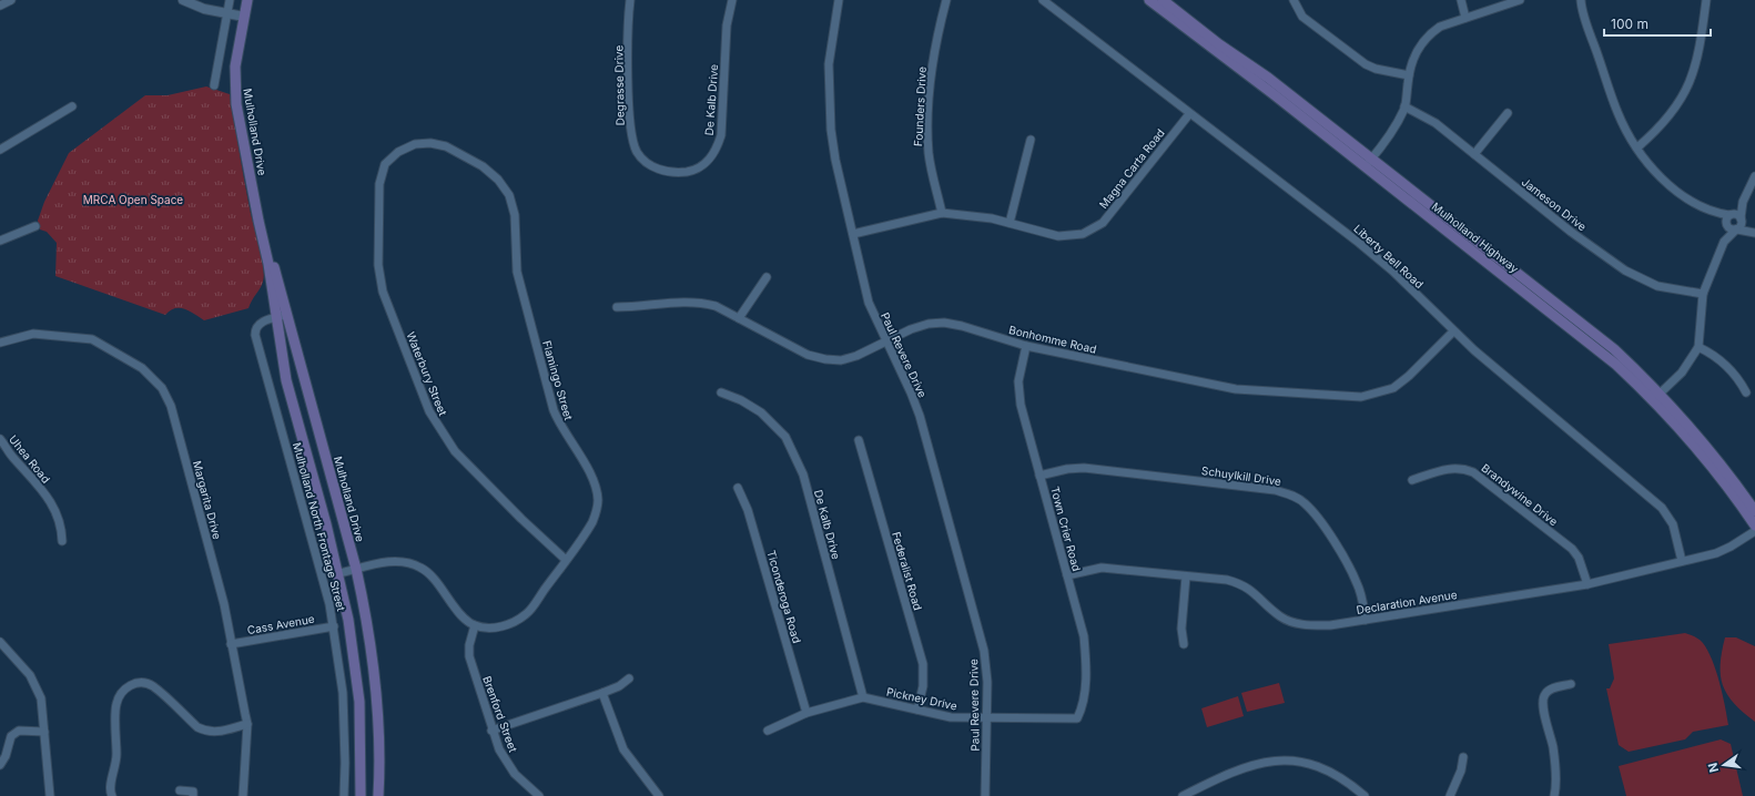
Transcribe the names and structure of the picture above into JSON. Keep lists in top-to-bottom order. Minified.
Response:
{"streets":{"main road":["Mulholland Drive","Mulholland Highway"],"street":["Degrasse Drive","De Kalb Drive","Founders Drive","Magna Carta Road","Jameson Drive","Liberty Bell Road","Bonhomme Road","Paul Revere Drive","Waterbury Street","Flamingo Street","Uhea Road","Schuylkill Drive","Brandywine Drive","Margarita Drive","Mulholland North Frontage Street","Town Crier Road","Federalist Road","Ticonderoga Road","Declaration Avenue","Cass Avenue","Pickney Drive","Brenford Street"]},"crossings":[["Degrasse Drive","De Kalb Drive"],["De Kalb Drive","Pickney Drive"],["Founders Drive","Magna Carta Road"],["Mulholland Drive","Mulholland North Frontage Street"],["Magna Carta Road","Liberty Bell Road"],["Magna Carta Road","Paul Revere Drive"],["Liberty Bell Road","Bonhomme Road"],["Liberty Bell Road","Declaration Avenue"],["Bonhomme Road","Paul Revere Drive"],["Bonhomme Road","Town Crier Road"],["Paul Revere Drive","Pickney Drive"],["Waterbury Street","Flamingo Street"],["Flamingo Street","Brenford Street"],["Schuylkill Drive","Town Crier Road"],["Schuylkill Drive","Declaration Avenue"],["Brandywine Drive","Declaration Avenue"],["Margarita Drive","Cass Avenue"],["Mulholland North Frontage Street","Cass Avenue"],["Town Crier Road","Declaration Avenue"],["Town Crier Road","Pickney Drive"],["Federalist Road","Pickney Drive"],["Ticonderoga Road","Pickney Drive"]],"parks":["MRCA Open Space"],"scale_bar":"100 m","north":"left"}
